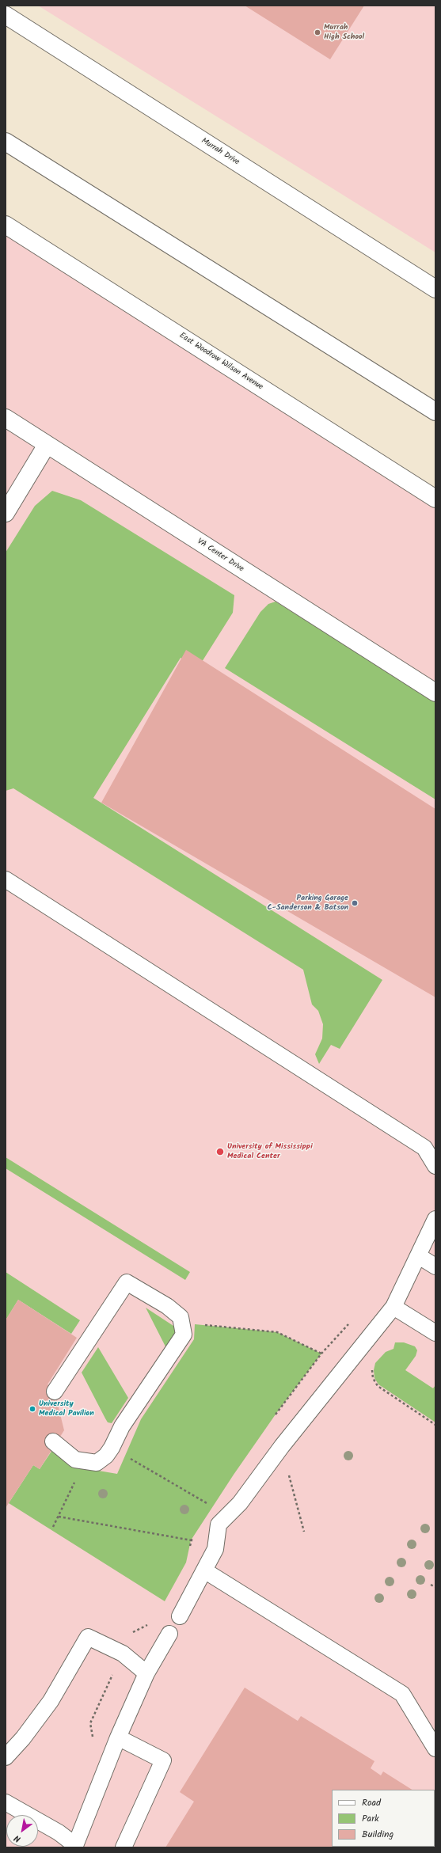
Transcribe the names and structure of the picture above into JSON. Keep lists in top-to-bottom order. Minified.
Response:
{"streets":{"street":["Murrah Drive","East Woodrow Wilson Avenue","VA Center Drive"]},"places":["Murrah High School","Parking Garage C-Sanderson & Batson","University of Mississippi Medical Center","University Medical Pavilion"],"legend":["Road","Park","Building"],"north":"bottom left"}
